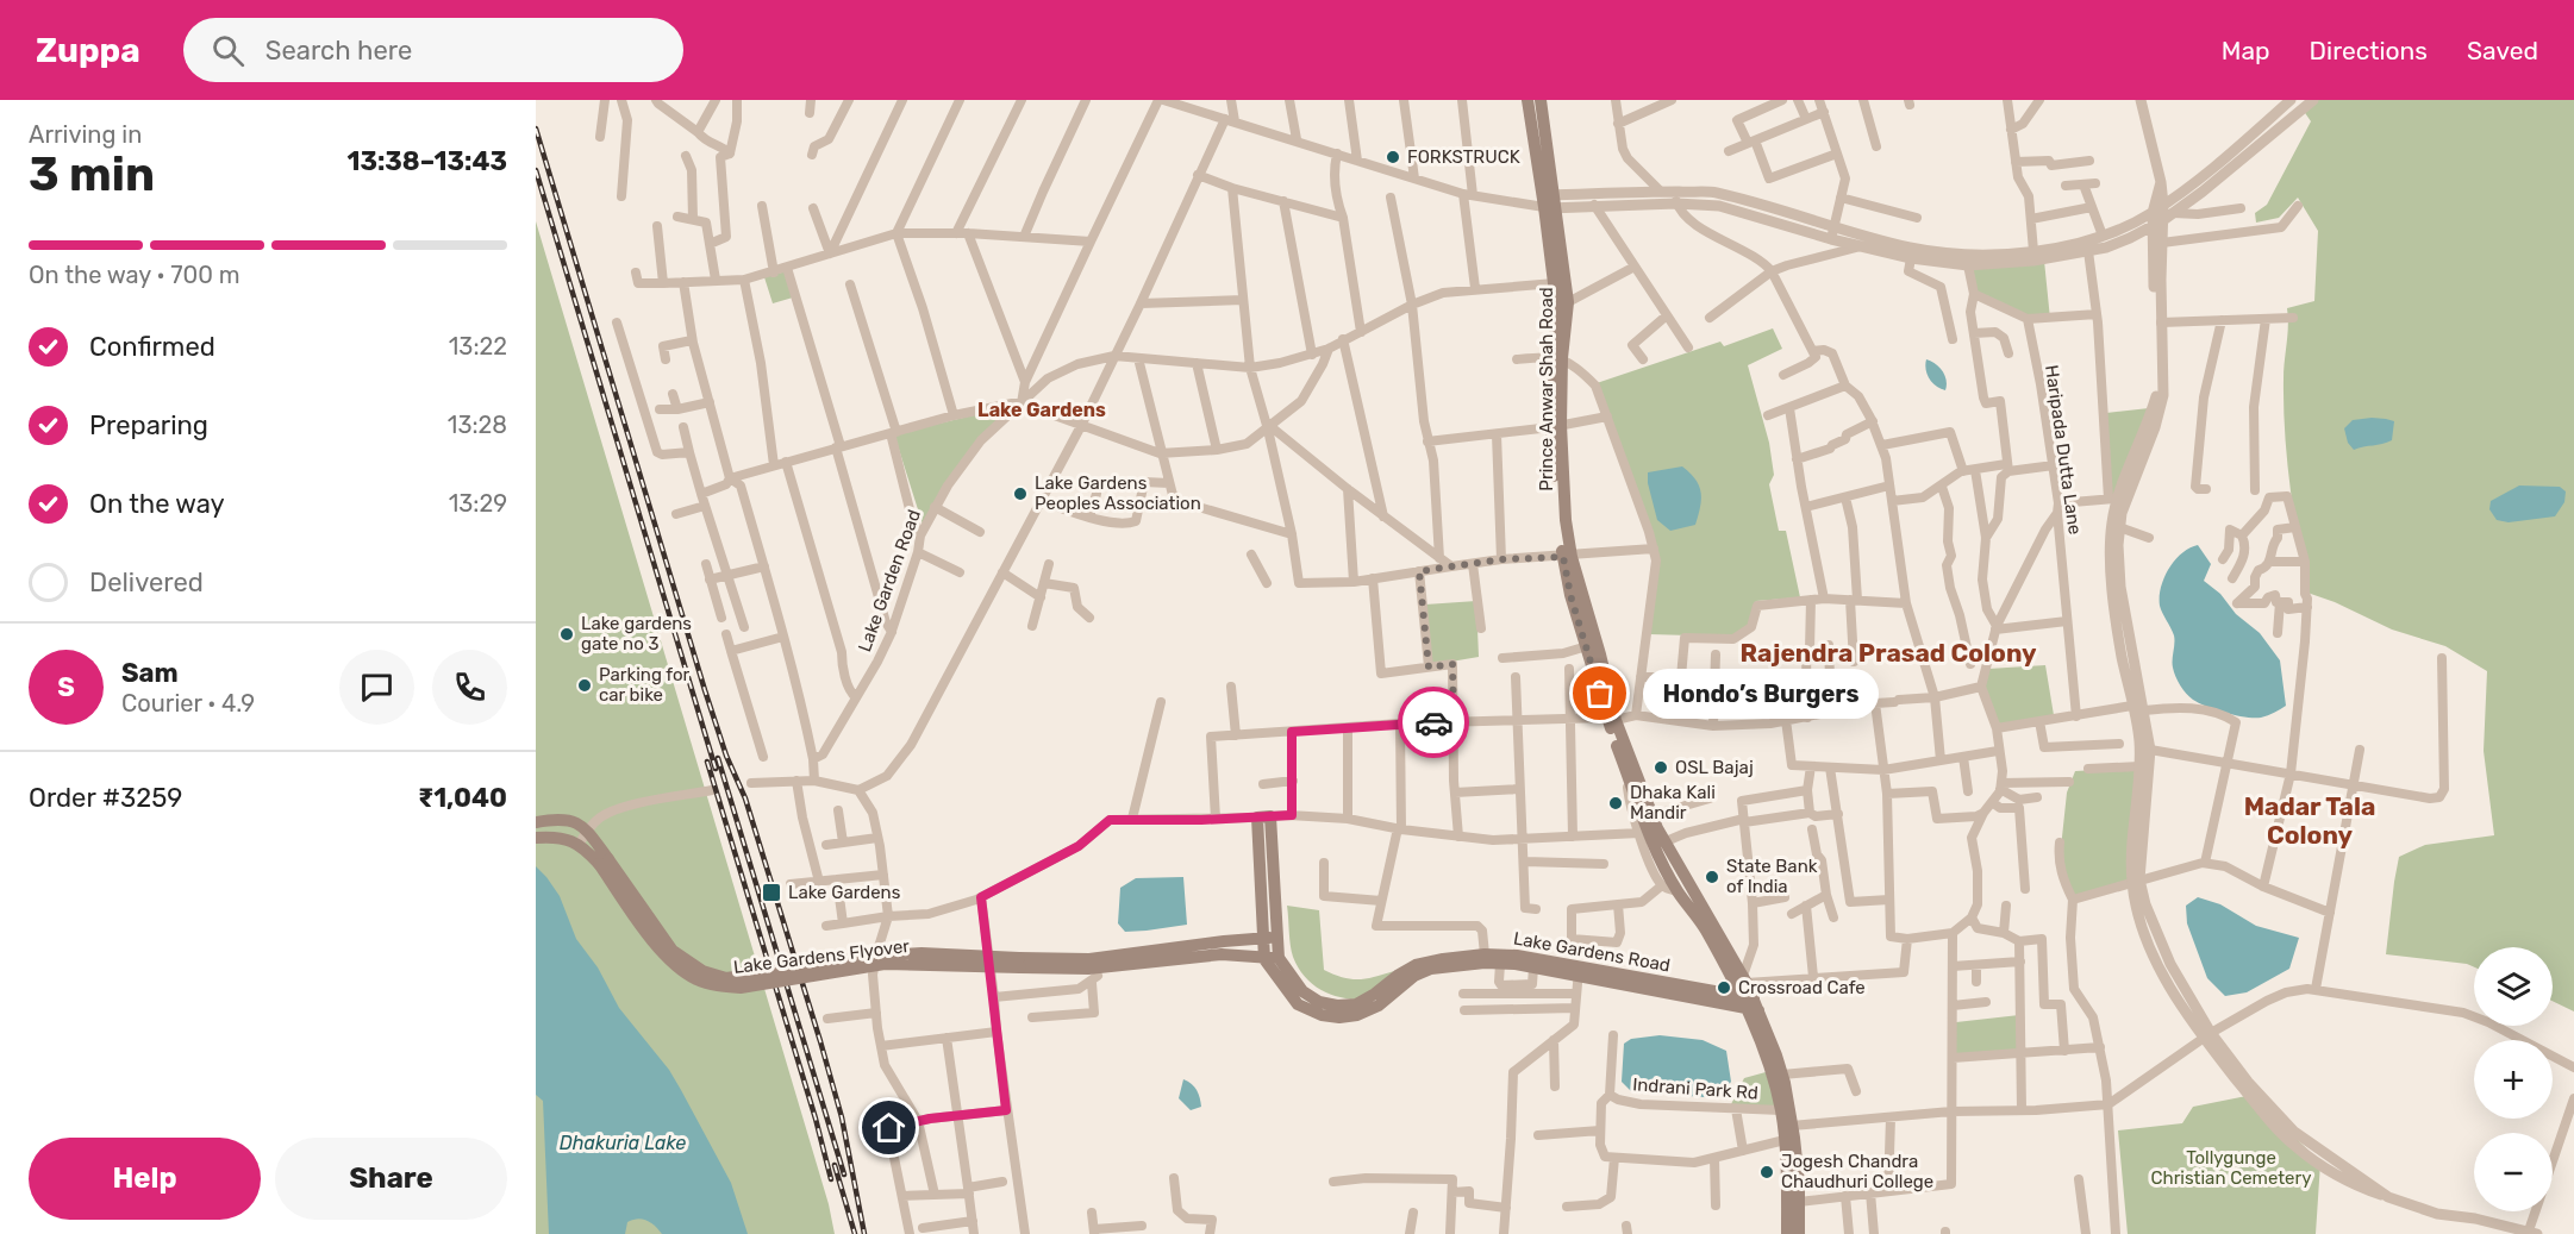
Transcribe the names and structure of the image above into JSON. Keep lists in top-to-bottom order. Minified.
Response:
{"streets":{"main road":["Prince Anwar Shah Road","Lake Gardens Road","Lake Gardens Flyover"],"street":["Haripada Dutta Lane","Lake Garden Road","Indrani Park Rd"]},"crossings":[["Prince Anwar Shah Road","Lake Gardens Road"],["Prince Anwar Shah Road","Indrani Park Rd"]],"districts":["Lake Gardens","Rajendra Prasad Colony","Madar Tala Colony"],"water":["Dhakuria Lake"],"parks":["Tollygunge Christian Cemetery"],"places":{"other":["FORKSTRUCK","Lake Gardens Peoples Association","Lake gardens gate no 3","Parking for car bike","Hondo’s Burgers","OSL Bajaj","Dhaka Kali Mandir","State Bank of India","Crossroad Cafe","Jogesh Chandra Chaudhuri College"],"transit":["Lake Gardens"]},"page":{"header":"Zuppa","search":"Search here","nav":["Map","Directions","Saved"],"heading":["3 min","Arriving in","13:38–13:43"],"panel":["Sam","Courier · 4.9","Order #3259","₹1,040"],"bar":"On the way · 700 m","list":[["Confirmed","13:22"],["Preparing","13:28"],["On the way","13:29"],"Delivered"],"round":"S","bubble":"Hondo’s Burgers","map_buttons":["+","−"],"buttons":["Help","Share"]}}
